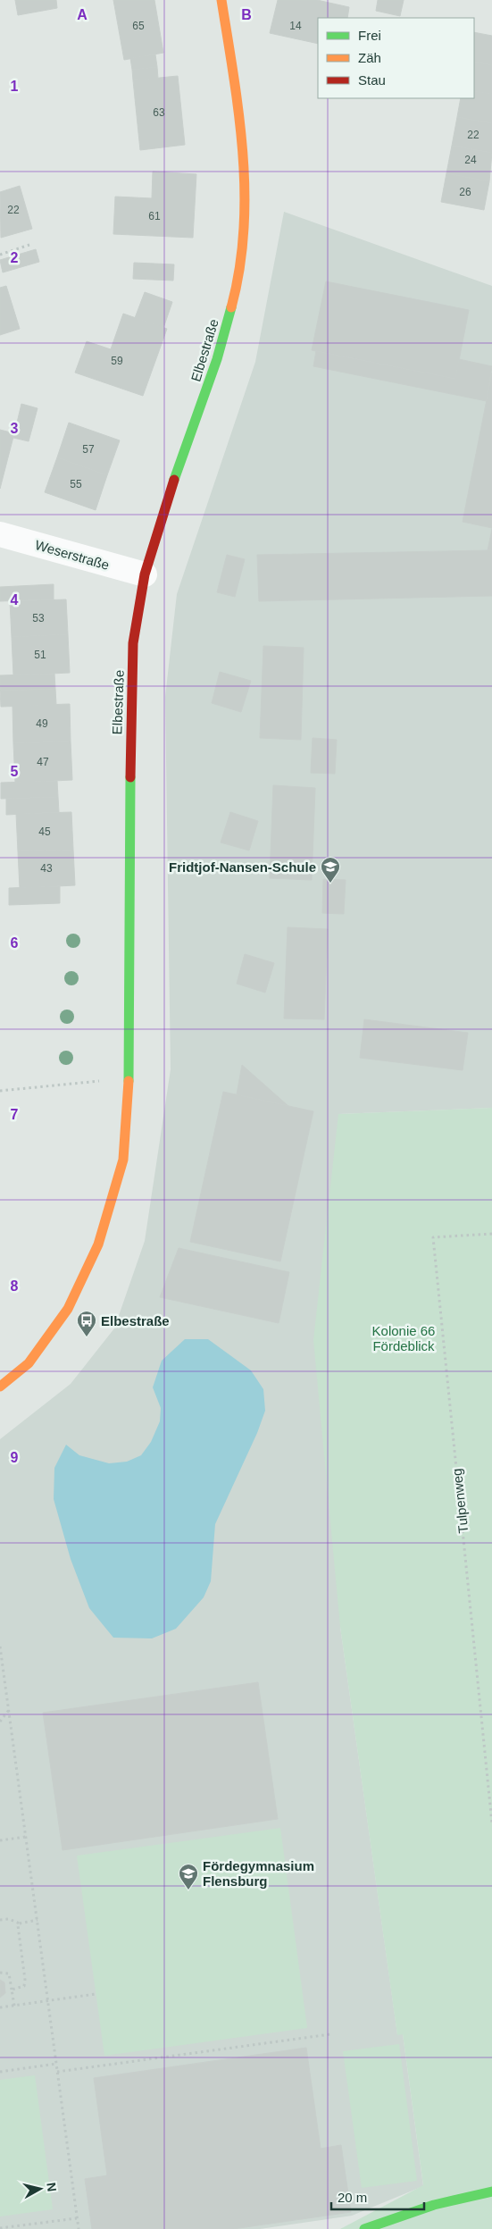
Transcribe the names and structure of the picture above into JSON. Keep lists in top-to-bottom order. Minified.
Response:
{"streets":{"street":["Elbestraße","Weserstraße"],"path":["Tulpenweg"]},"crossings":[["Elbestraße","Weserstraße"]],"parks":["Kolonie 66 Fördeblick"],"places":{"school or university":["Fridtjof-Nansen-Schule","Fördegymnasium Flensburg"],"bus stop":["Elbestraße"]},"house_numbers":["65","14","63","22","24","26","22","61","59","57","55","53","51","49","47","45","43"],"legend":["Frei","Zäh","Stau"],"scale_bar":"20 m","north":"right","grid":{"columns":["A","B"],"rows":["1","2","3","4","5","6","7","8","9"]}}
